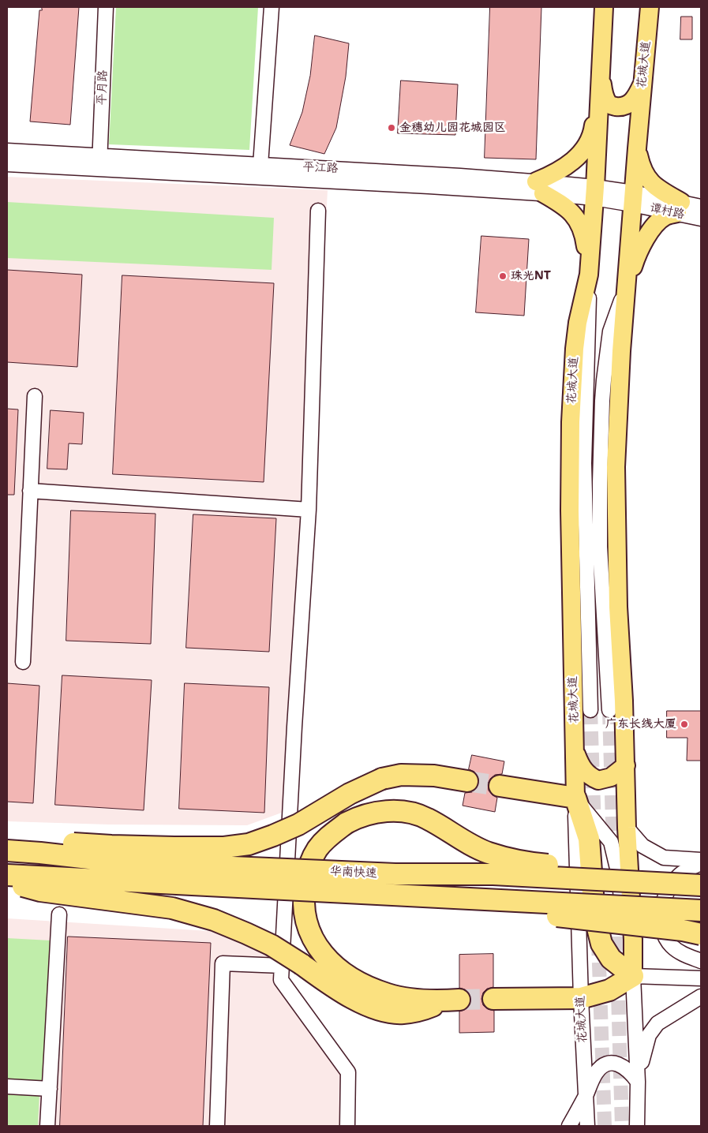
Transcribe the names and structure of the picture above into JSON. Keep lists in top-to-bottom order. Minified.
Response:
{"streets":{"highway":["华南快速"],"main road":["花城大道"],"street":["平月路","平江路","谭村路"]},"crossings":[["花城大道","平江路"],["花城大道","谭村路"],["平月路","平江路"],["平江路","谭村路"]],"places":["金穗幼儿园花城园区","珠光NT","广东长线大厦"]}
